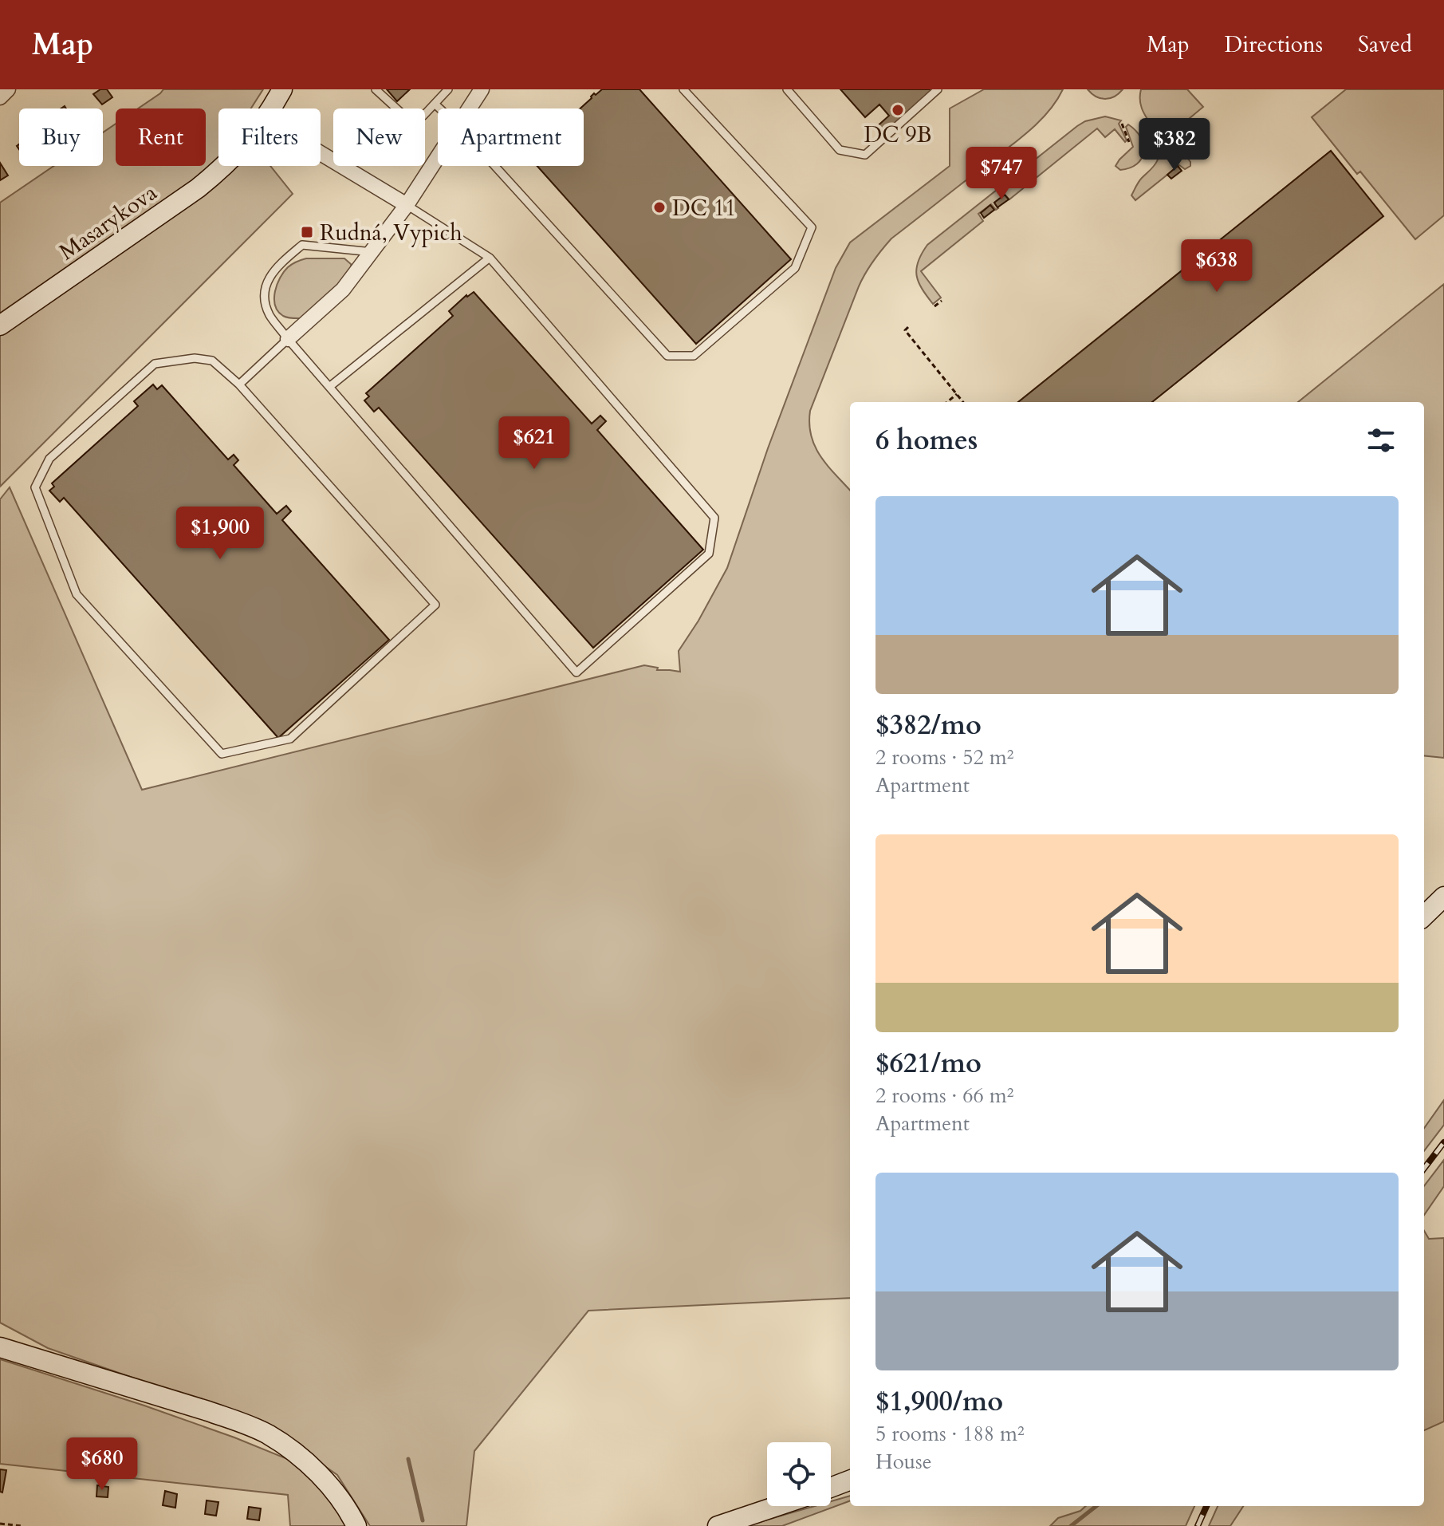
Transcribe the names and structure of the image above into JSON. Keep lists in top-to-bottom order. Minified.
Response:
{"streets":{"main road":["Masarykova"]},"places":{"other":["DC 9B","DC 11"],"transit":["Rudná, Vypich"]},"page":{"header":"Map","nav":["Map","Directions","Saved"],"chip":["Buy","Rent","Filters","New","Apartment"],"price":["$382","$747","$638","$621","$1,900","$680"],"heading":"6 homes","list":[{"name":"$382/mo","note":"2 rooms · 52 m² · Apartment"},{"name":"$621/mo","note":"2 rooms · 66 m² · Apartment"},{"name":"$1,900/mo","note":"5 rooms · 188 m² · House"}]}}
